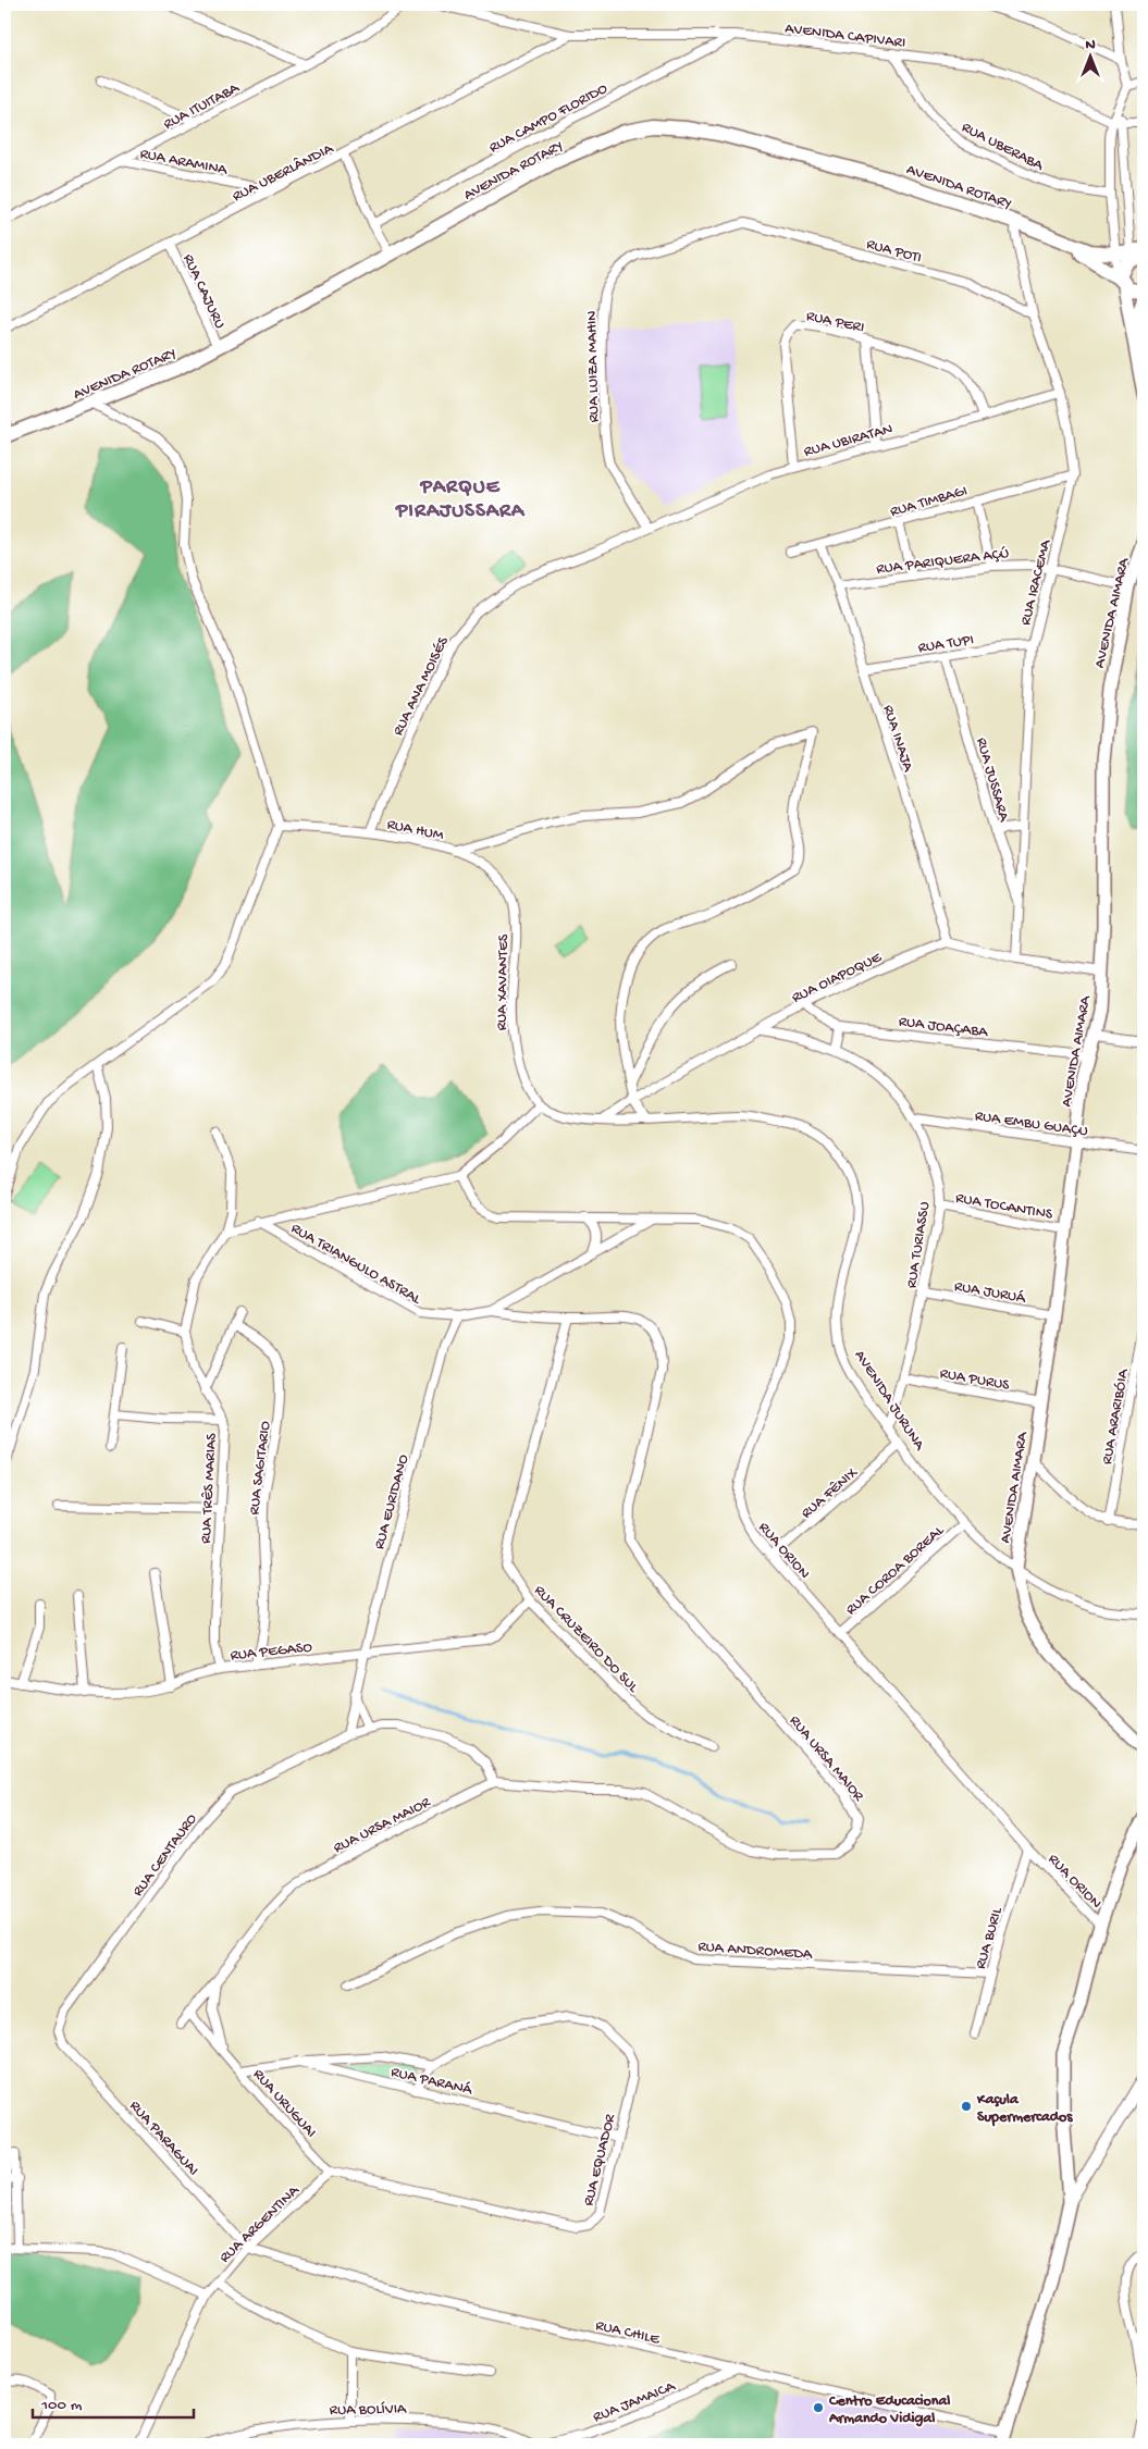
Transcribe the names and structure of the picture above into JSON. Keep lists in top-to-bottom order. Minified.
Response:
{"streets":{"main road":["AVENIDA ROTARY","AVENIDA AIMARA"],"street":["AVENIDA CAPIVARI","RUA ITUITABA","RUA CAMPO FLORIDO","RUA UBERABA","RUA ARAMINA","RUA UBERLÂNDIA","RUA POTI","RUA CAJURU","RUA PERI","RUA LUIZA MAHIN","RUA UBIRATAN","RUA TIMBAGI","RUA PARIQUERA AÇÚ","RUA IRACEMA","RUA TUPI","RUA ANA MOISÉS","RUA INAJA","RUA JUSSARA","RUA HUM","RUA OIAPOQUE","RUA XAVANTES","RUA JOAÇABA","RUA EMBU GUAÇU","RUA TOCANTINS","RUA TURIASSU","RUA TRIANGULO ASTRAL","RUA JURUÁ","RUA PURUS","AVENIDA JURUNA","RUA ARARIBÓIA","RUA SAGITARIO","RUA TRÊS MARIAS","RUA FÊNIX","RUA EURIDANO","RUA ORION","RUA COROA BOREAL","RUA CRUZEIRO DO SUL","RUA PEGASO","RUA URSA MAIOR","RUA CENTAURO","RUA BURIL","RUA ANDROMEDA","RUA PARANÁ","RUA URUGUAI","RUA PARAGUAI","RUA EQUADOR","RUA ARGENTINA","RUA CHILE","RUA JAMAICA","RUA BOLÍVIA"]},"crossings":[["AVENIDA CAPIVARI","RUA CAMPO FLORIDO"],["AVENIDA CAPIVARI","RUA UBERABA"],["AVENIDA CAPIVARI","RUA UBERLÂNDIA"],["RUA ITUITABA","RUA ARAMINA"],["RUA ARAMINA","RUA UBERLÂNDIA"],["AVENIDA ROTARY","RUA CAJURU"],["AVENIDA ROTARY","RUA IRACEMA"],["RUA UBERLÂNDIA","RUA CAJURU"],["RUA POTI","RUA LUIZA MAHIN"],["RUA POTI","RUA IRACEMA"],["RUA PERI","RUA UBIRATAN"],["RUA LUIZA MAHIN","RUA UBIRATAN"],["RUA LUIZA MAHIN","RUA ANA MOISÉS"],["RUA UBIRATAN","RUA IRACEMA"],["RUA UBIRATAN","RUA ANA MOISÉS"],["RUA TIMBAGI","RUA IRACEMA"],["RUA TIMBAGI","RUA INAJA"],["RUA PARIQUERA AÇÚ","RUA IRACEMA"],["RUA PARIQUERA AÇÚ","AVENIDA AIMARA"],["RUA PARIQUERA AÇÚ","RUA INAJA"],["RUA IRACEMA","RUA TUPI"],["RUA IRACEMA","RUA JUSSARA"],["AVENIDA AIMARA","RUA JOAÇABA"],["AVENIDA AIMARA","RUA EMBU GUAÇU"],["AVENIDA AIMARA","RUA TOCANTINS"],["AVENIDA AIMARA","RUA JURUÁ"],["AVENIDA AIMARA","RUA PURUS"],["AVENIDA AIMARA","AVENIDA JURUNA"],["RUA TUPI","RUA INAJA"],["RUA TUPI","RUA JUSSARA"],["RUA ANA MOISÉS","RUA HUM"],["RUA INAJA","RUA OIAPOQUE"],["RUA HUM","RUA XAVANTES"],["RUA OIAPOQUE","RUA JOAÇABA"],["RUA OIAPOQUE","RUA TURIASSU"],["RUA OIAPOQUE","AVENIDA JURUNA"],["RUA EMBU GUAÇU","RUA TURIASSU"],["RUA TOCANTINS","RUA TURIASSU"],["RUA TURIASSU","RUA JURUÁ"],["RUA TURIASSU","RUA PURUS"],["RUA TURIASSU","AVENIDA JURUNA"],["RUA TRIANGULO ASTRAL","RUA EURIDANO"],["RUA TRIANGULO ASTRAL","RUA ORION"],["RUA TRIANGULO ASTRAL","RUA URSA MAIOR"],["AVENIDA JURUNA","RUA FÊNIX"],["AVENIDA JURUNA","RUA COROA BOREAL"],["RUA SAGITARIO","RUA PEGASO"],["RUA TRÊS MARIAS","RUA PEGASO"],["RUA FÊNIX","RUA ORION"],["RUA EURIDANO","RUA PEGASO"],["RUA EURIDANO","RUA CENTAURO"],["RUA ORION","RUA COROA BOREAL"],["RUA ORION","RUA BURIL"],["RUA CRUZEIRO DO SUL","RUA PEGASO"],["RUA CRUZEIRO DO SUL","RUA URSA MAIOR"],["RUA URSA MAIOR","RUA CENTAURO"],["RUA URSA MAIOR","RUA URUGUAI"],["RUA CENTAURO","RUA PARAGUAI"],["RUA BURIL","RUA ANDROMEDA"],["RUA PARANÁ","RUA URUGUAI"],["RUA PARANÁ","RUA EQUADOR"],["RUA URUGUAI","RUA EQUADOR"],["RUA URUGUAI","RUA ARGENTINA"],["RUA PARAGUAI","RUA ARGENTINA"],["RUA PARAGUAI","RUA CHILE"],["RUA EQUADOR","RUA ARGENTINA"],["RUA ARGENTINA","RUA CHILE"],["RUA CHILE","RUA JAMAICA"],["RUA JAMAICA","RUA BOLÍVIA"]],"districts":["PARQUE PIRAJUSSARA"],"places":["Kaçula Supermercados","Centro Educacional Armando Vidigal"],"scale_bar":"100 m","north":"top"}
